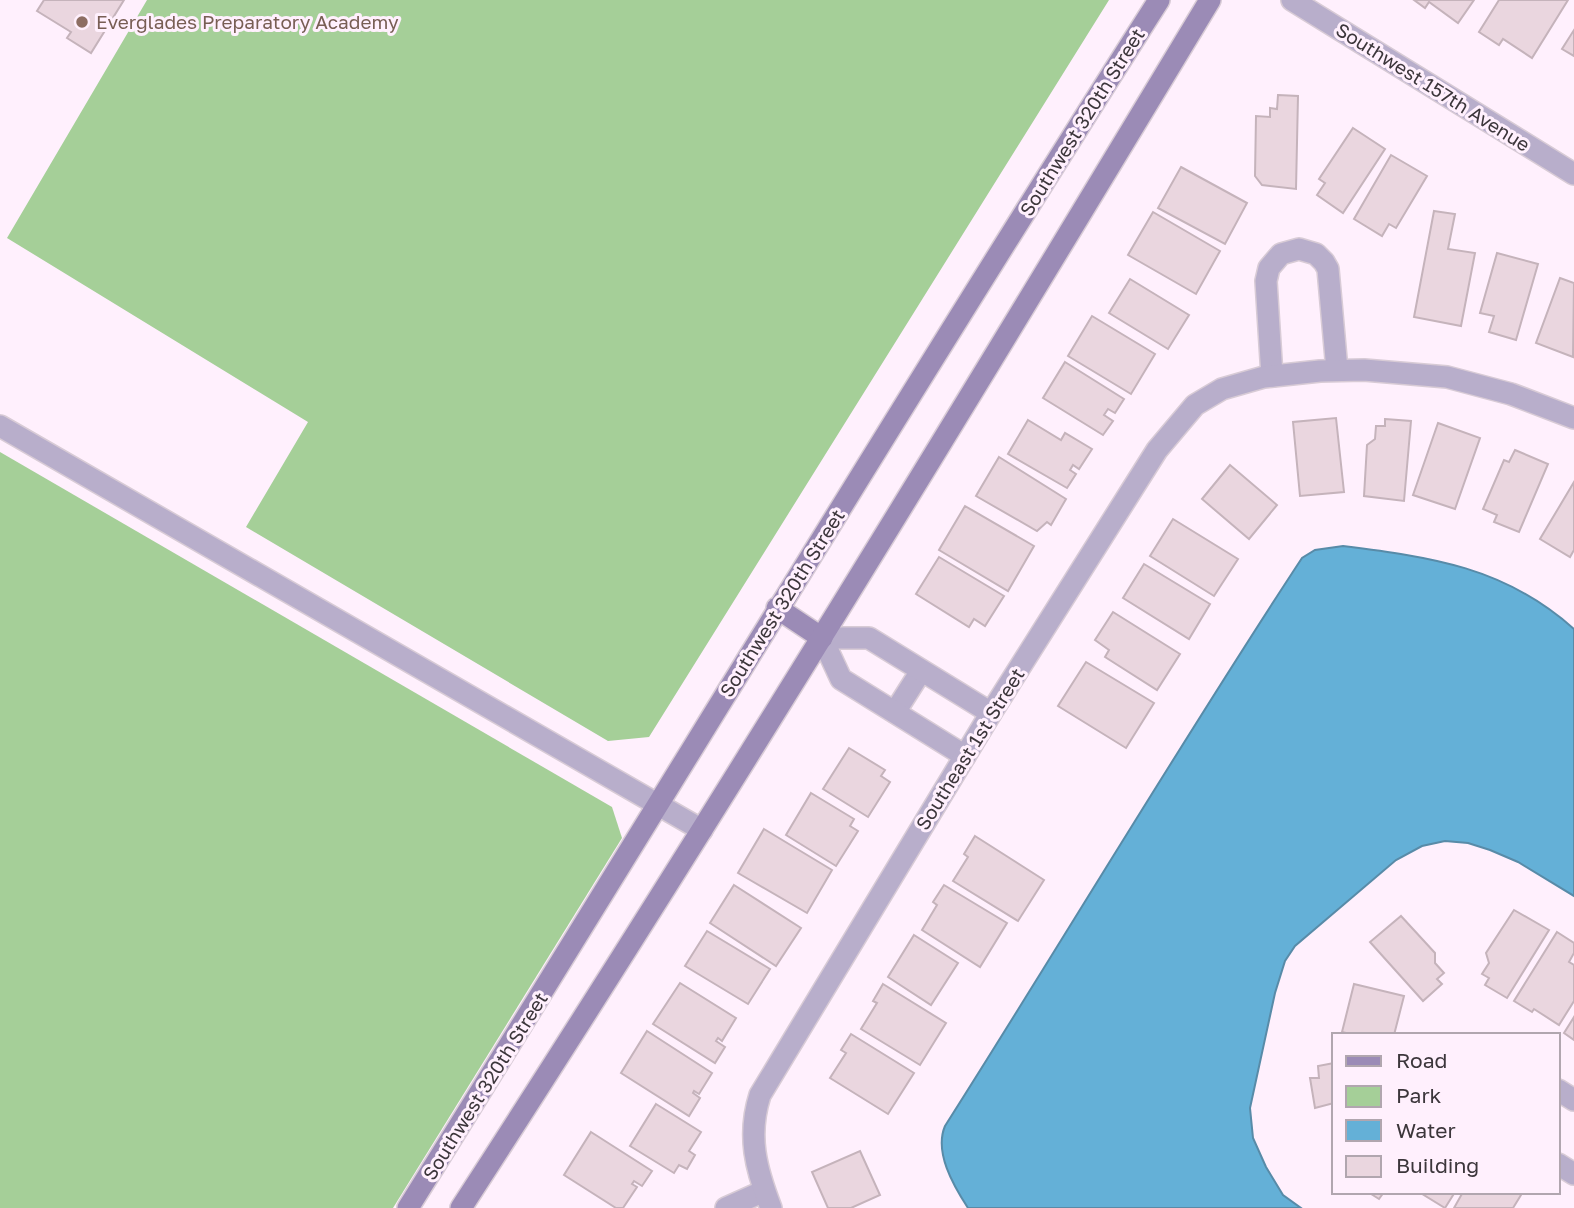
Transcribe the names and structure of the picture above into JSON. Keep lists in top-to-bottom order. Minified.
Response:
{"streets":{"street":["Southwest 157th Avenue","Southwest 320th Street","Southeast 1st Street"]},"places":["Everglades Preparatory Academy"],"legend":["Road","Park","Water","Building"]}
